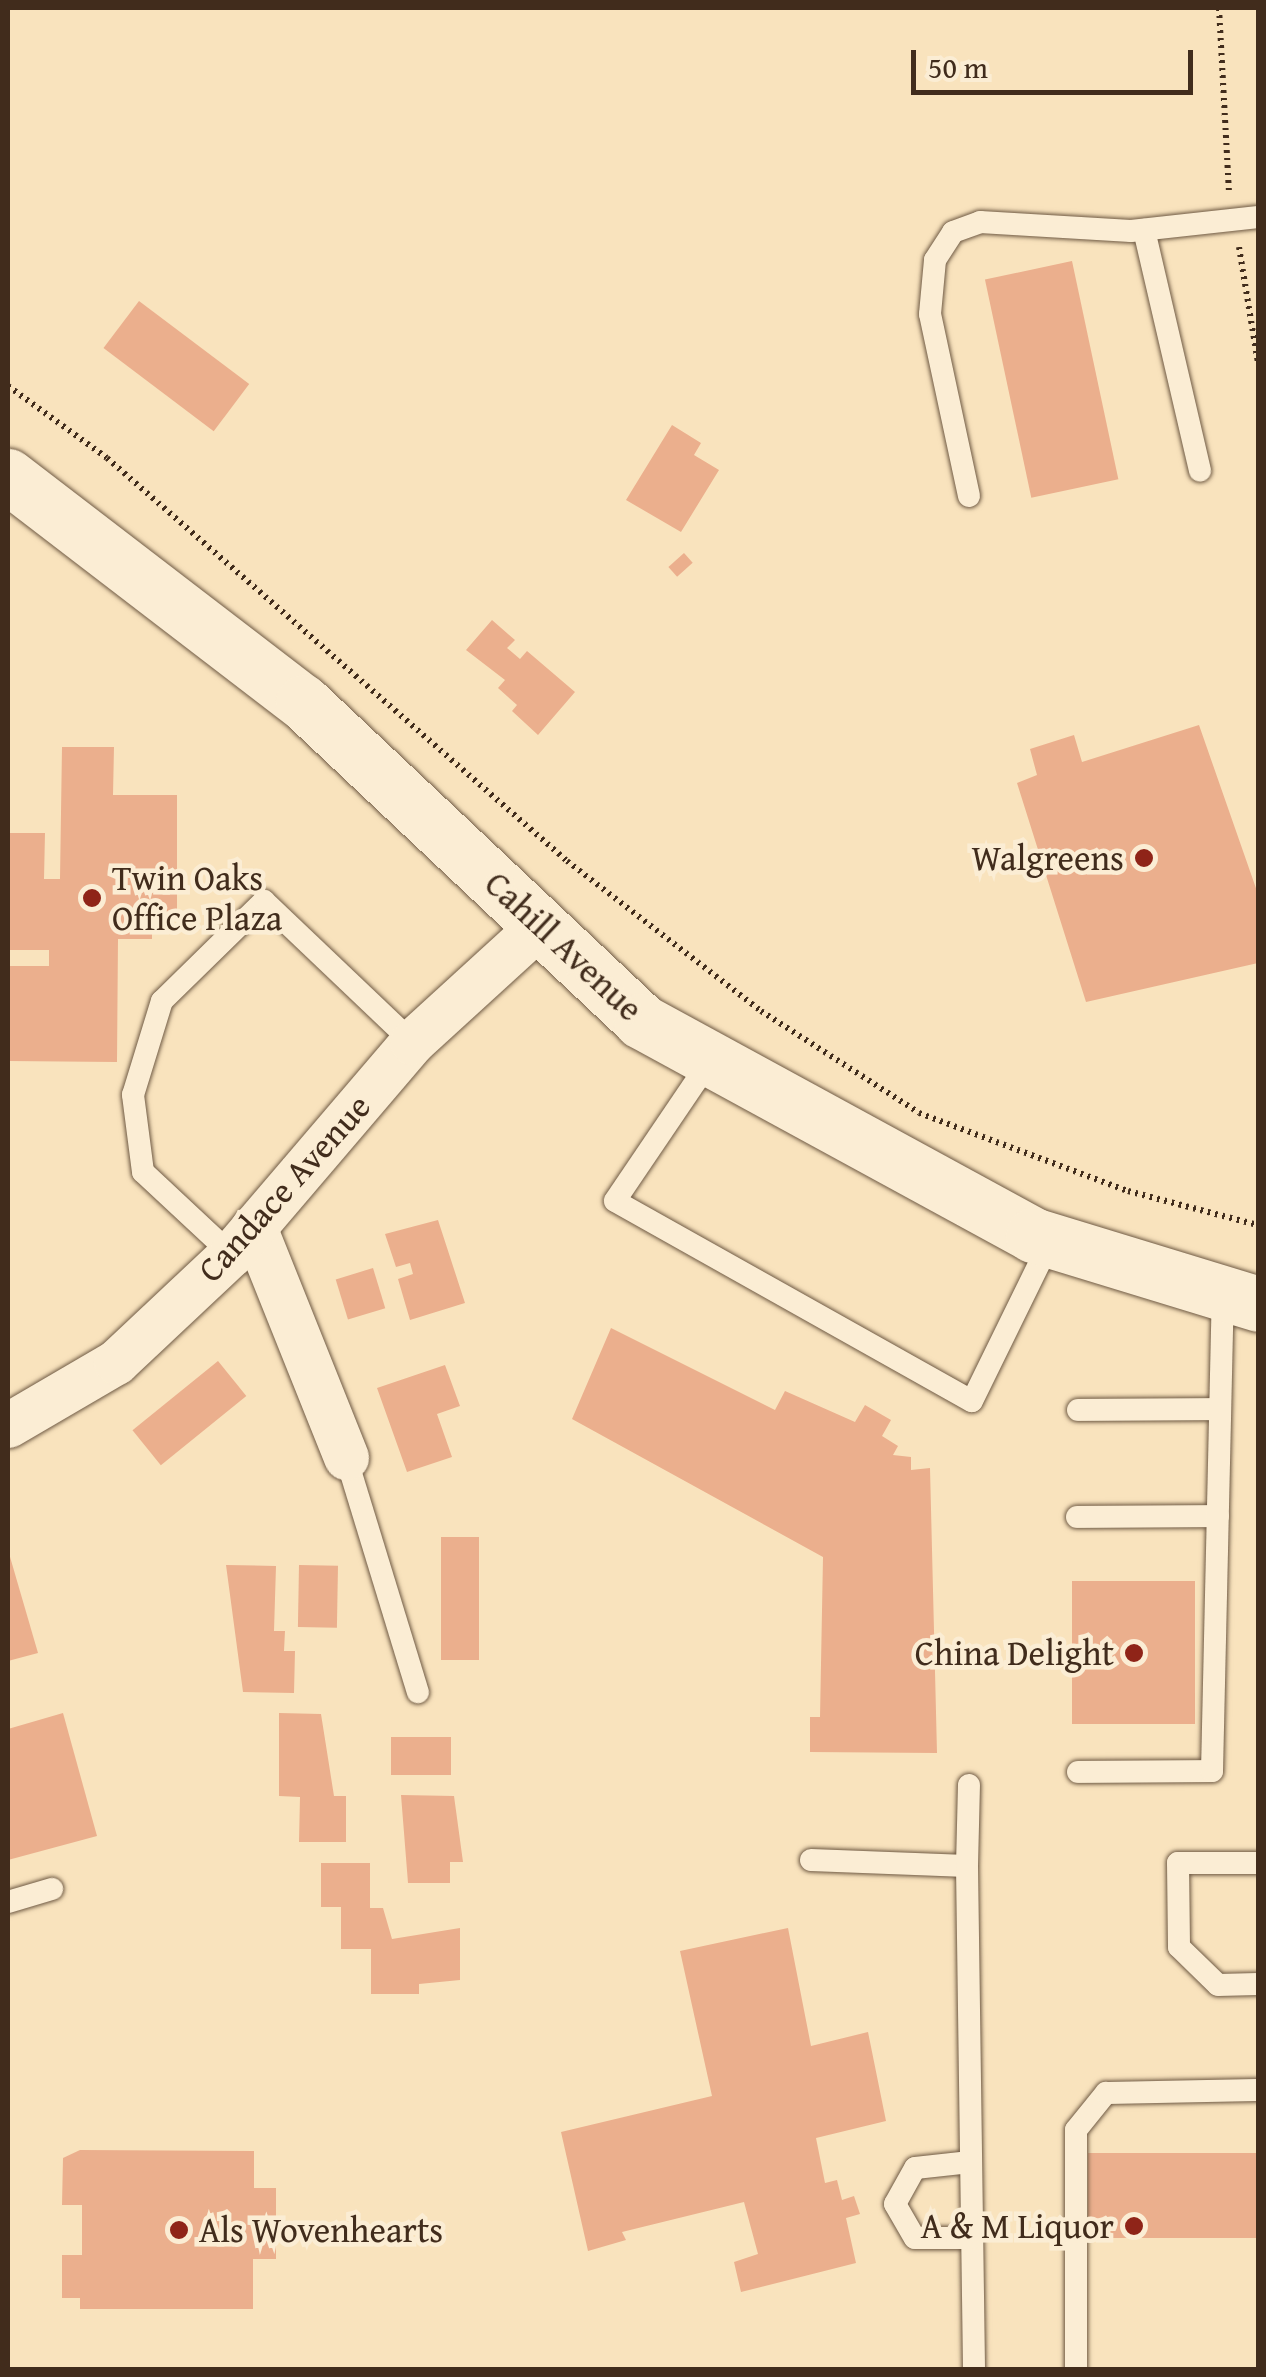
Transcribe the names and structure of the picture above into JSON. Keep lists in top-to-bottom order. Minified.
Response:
{"streets":{"street":["Cahill Avenue","Candace Avenue"]},"crossings":[["Cahill Avenue","Candace Avenue"]],"places":["Walgreens","Twin Oaks Office Plaza","China Delight","A & M Liquor","Als Wovenhearts"],"scale_bar":"50 m"}
